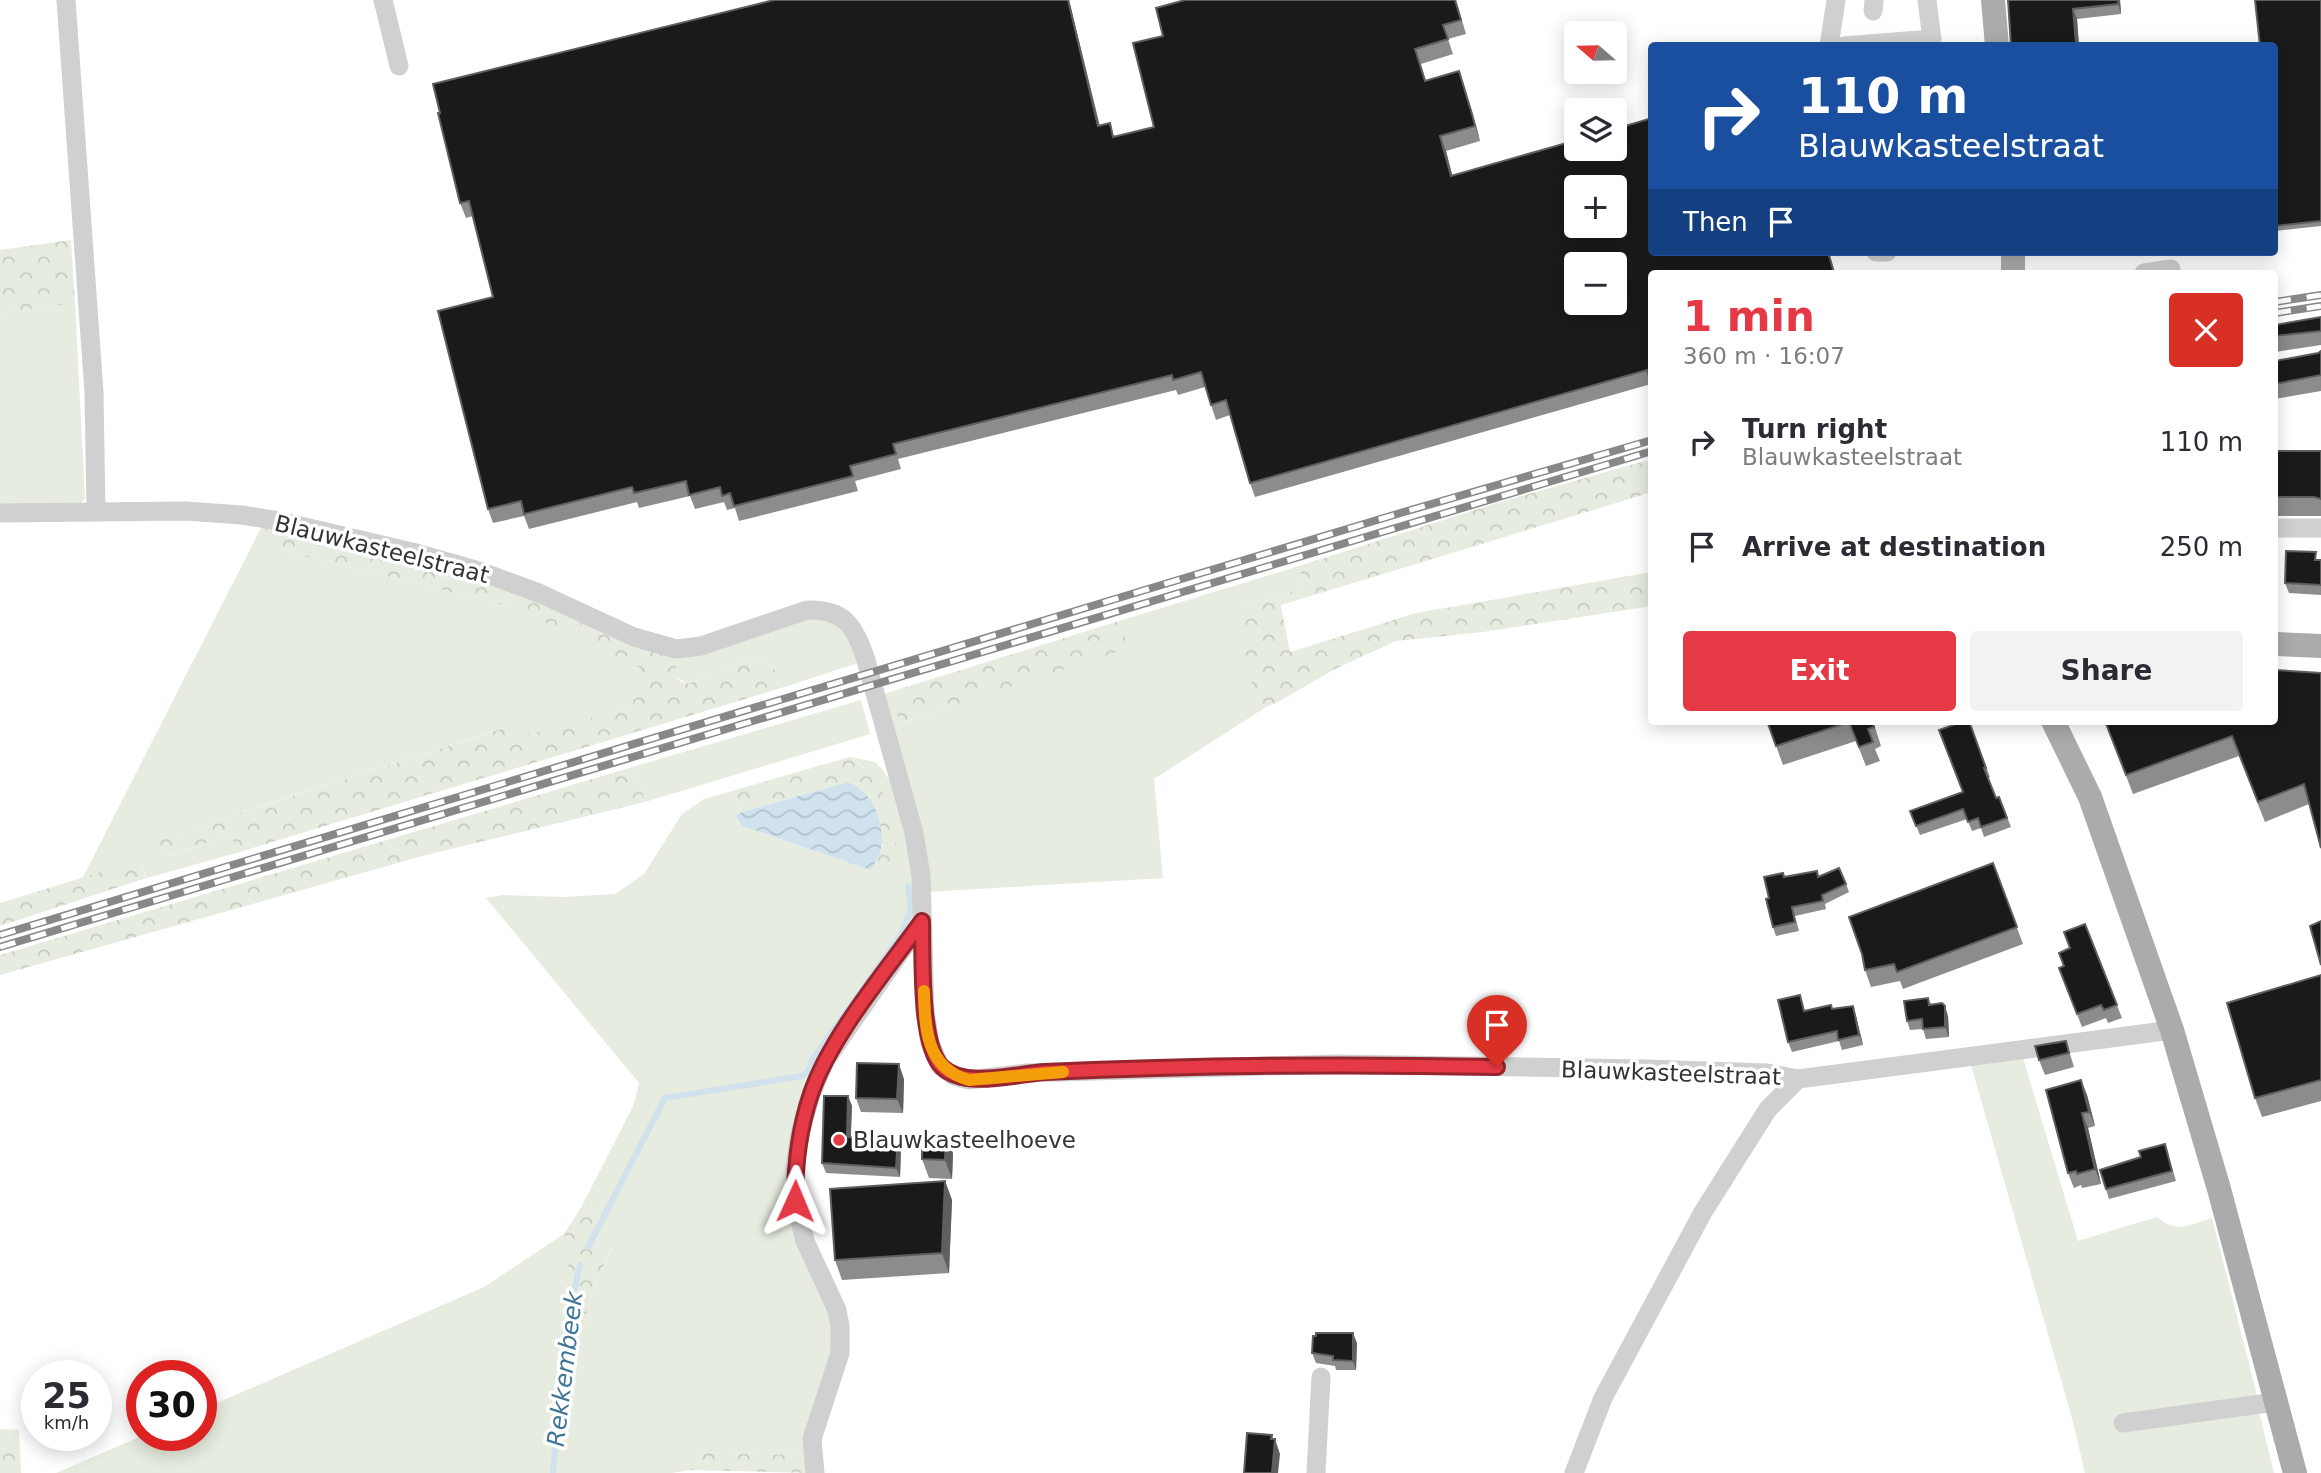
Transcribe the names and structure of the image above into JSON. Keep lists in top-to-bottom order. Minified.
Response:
{"streets":{"street":["Blauwkasteelstraat"]},"water":["Rekkembeek"],"places":["Blauwkasteelhoeve"],"north":"left","page":{"map_buttons":["+","−"],"turn":["110 m","Blauwkasteelstraat"],"then":"Then","heading":["1 min","360 m · 16:07"],"list":[{"name":"Turn right","note":"Blauwkasteelstraat","value":"110 m"},{"name":"Arrive at destination","value":"250 m"}],"buttons":["Exit","Share"],"speed":"25 km/h","limit":"30"}}
